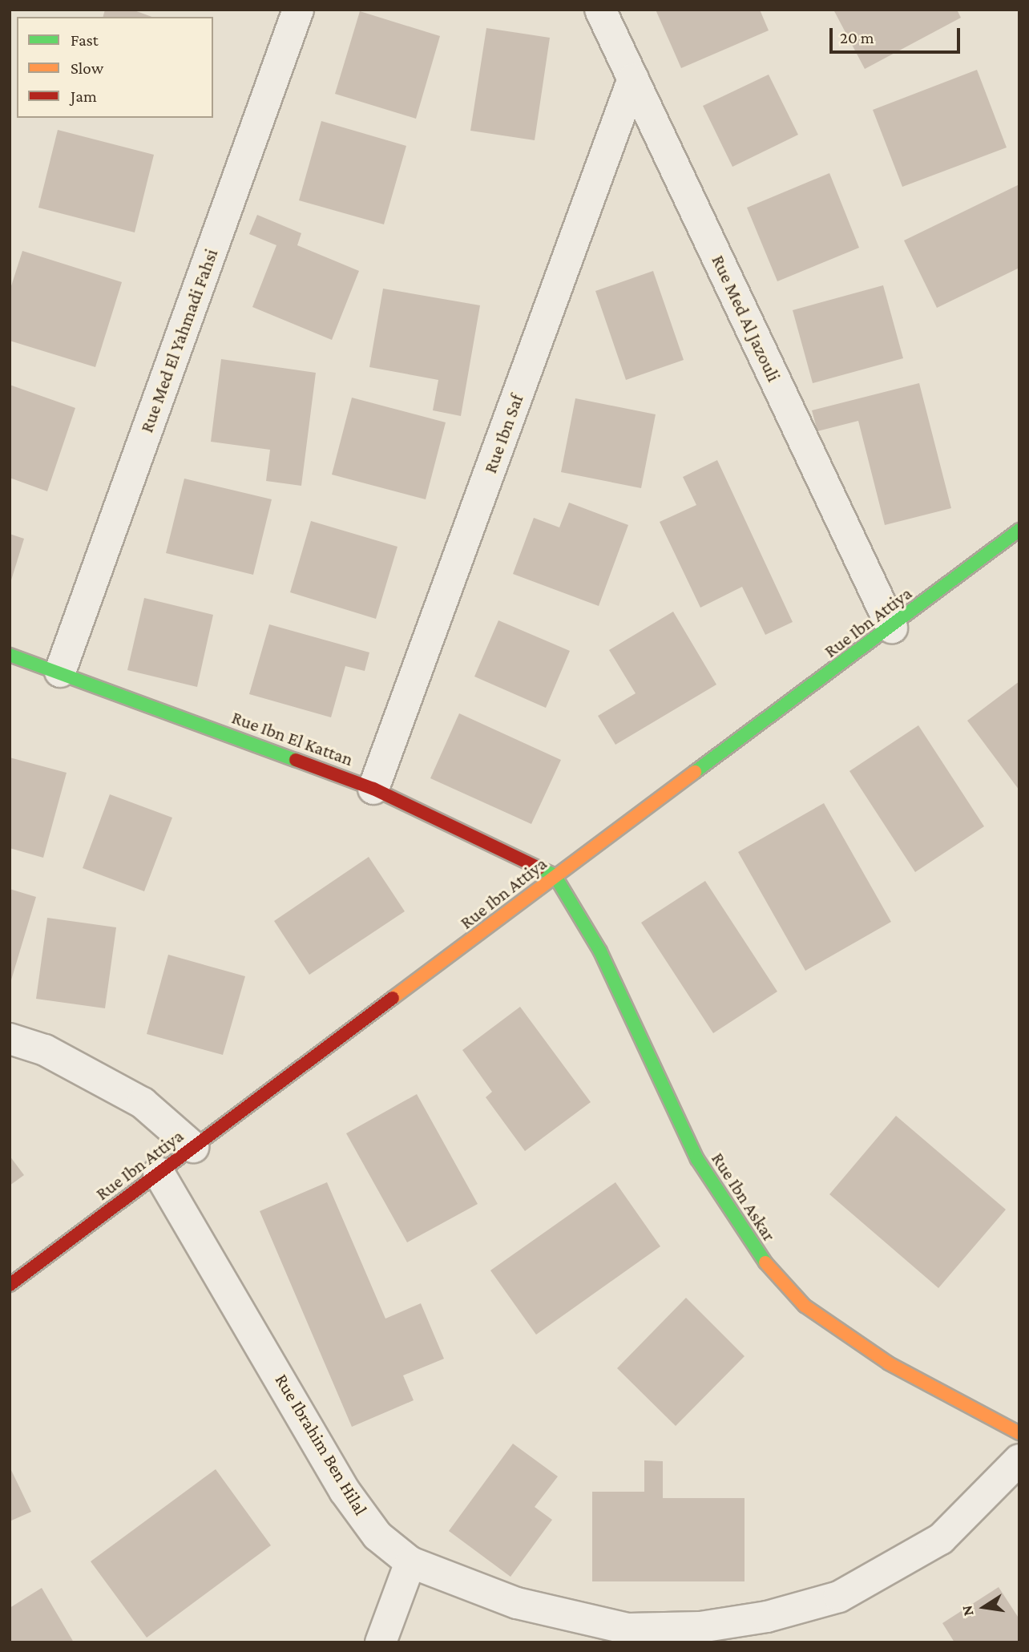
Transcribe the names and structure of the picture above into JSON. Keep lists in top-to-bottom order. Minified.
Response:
{"streets":{"street":["Rue Med Al Jazouli","Rue Med El Yahmadi Fahsi","Rue Ibn Saf","Rue Ibn Attiya","Rue Ibn El Kattan","Rue Ibn Askar","Rue Ibrahim Ben Hilal"]},"crossings":[["Rue Med Al Jazouli","Rue Ibn Saf"],["Rue Med Al Jazouli","Rue Ibn Attiya"],["Rue Med El Yahmadi Fahsi","Rue Ibn El Kattan"],["Rue Ibn Saf","Rue Ibn El Kattan"],["Rue Ibn Attiya","Rue Ibn El Kattan"],["Rue Ibn Attiya","Rue Ibn Askar"],["Rue Ibn Attiya","Rue Ibrahim Ben Hilal"],["Rue Ibn El Kattan","Rue Ibn Askar"]],"legend":["Fast","Slow","Jam"],"scale_bar":"20 m","north":"left"}
